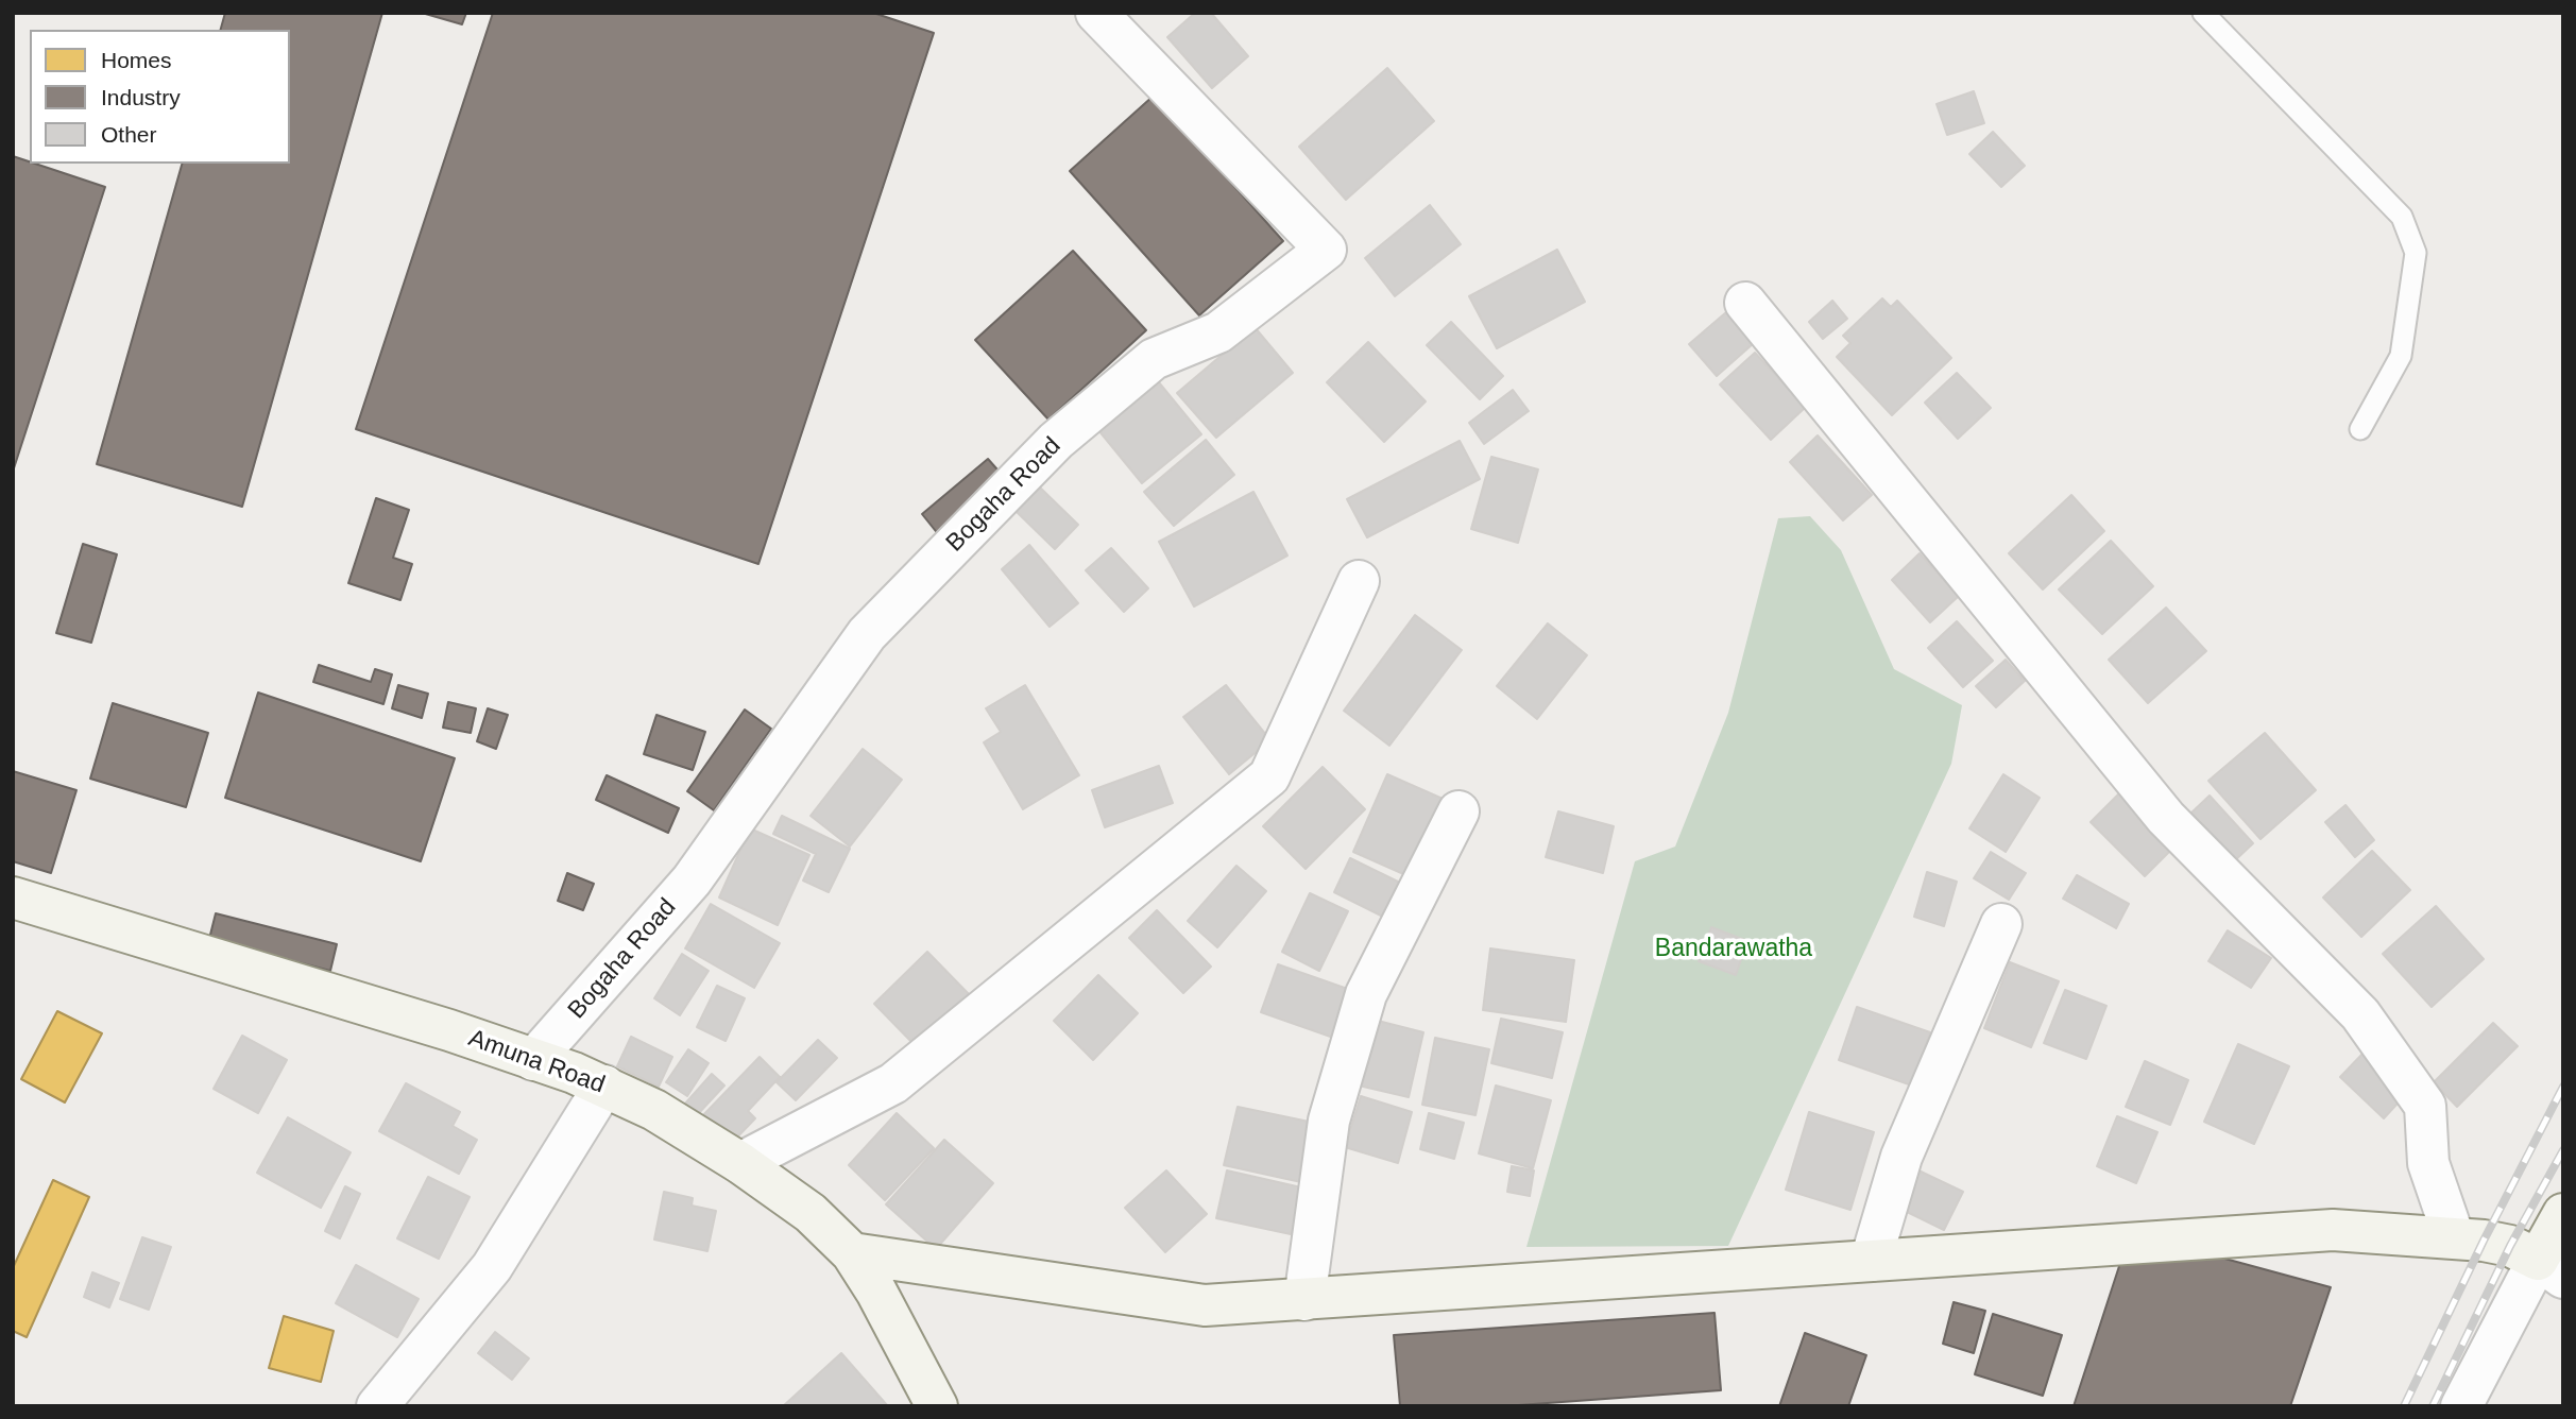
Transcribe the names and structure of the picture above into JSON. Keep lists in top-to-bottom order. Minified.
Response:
{"streets":{"street":["Bogaha Road","Amuna Road"]},"crossings":[["Bogaha Road","Amuna Road"]],"parks":["Bandarawatha"],"legend":["Homes","Industry","Other"]}
